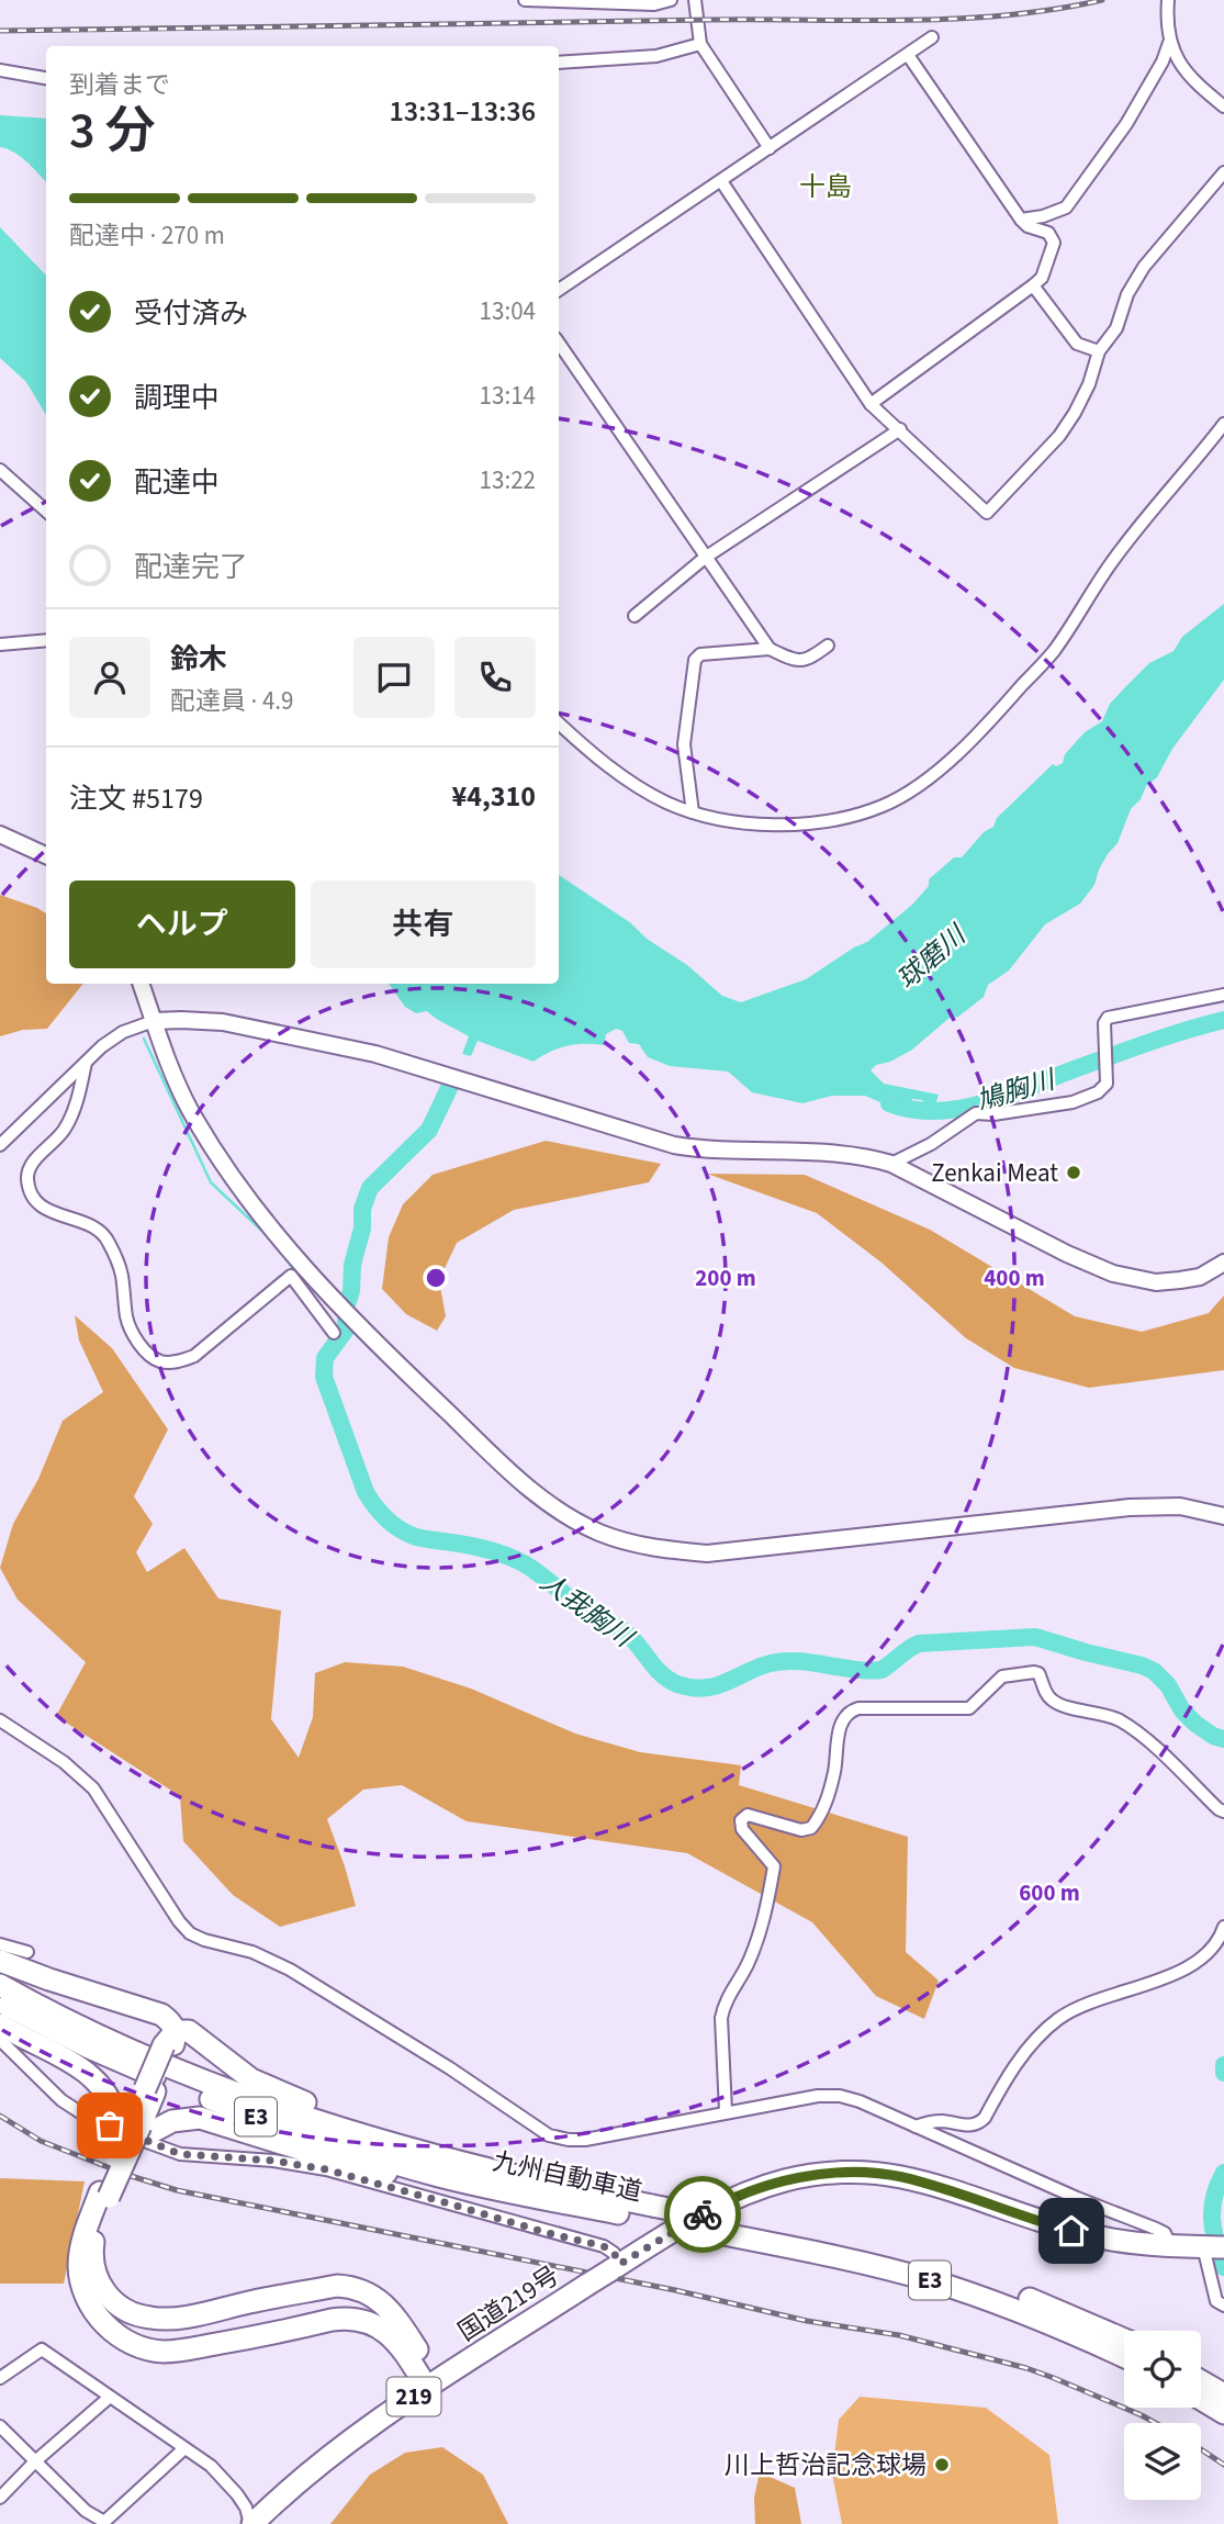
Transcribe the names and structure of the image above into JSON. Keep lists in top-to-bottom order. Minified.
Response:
{"streets":{"highway":["E3","九州自動車道","国道219号","219"]},"districts":["十島"],"water":["球磨川","鳩胸川","人我胸川"],"places":["Zenkai Meat","川上哲治記念球場"],"page":{"heading":["3 分","到着まで","13:31–13:36"],"panel":["鈴木","配達員 · 4.9","注文 #5179","¥4,310"],"bar":"配達中 · 270 m","list":[["受付済み","13:04"],["調理中","13:14"],["配達中","13:22"],"配達完了"],"buttons":["ヘルプ","共有"]},"rings":["200 m","400 m","600 m"]}
